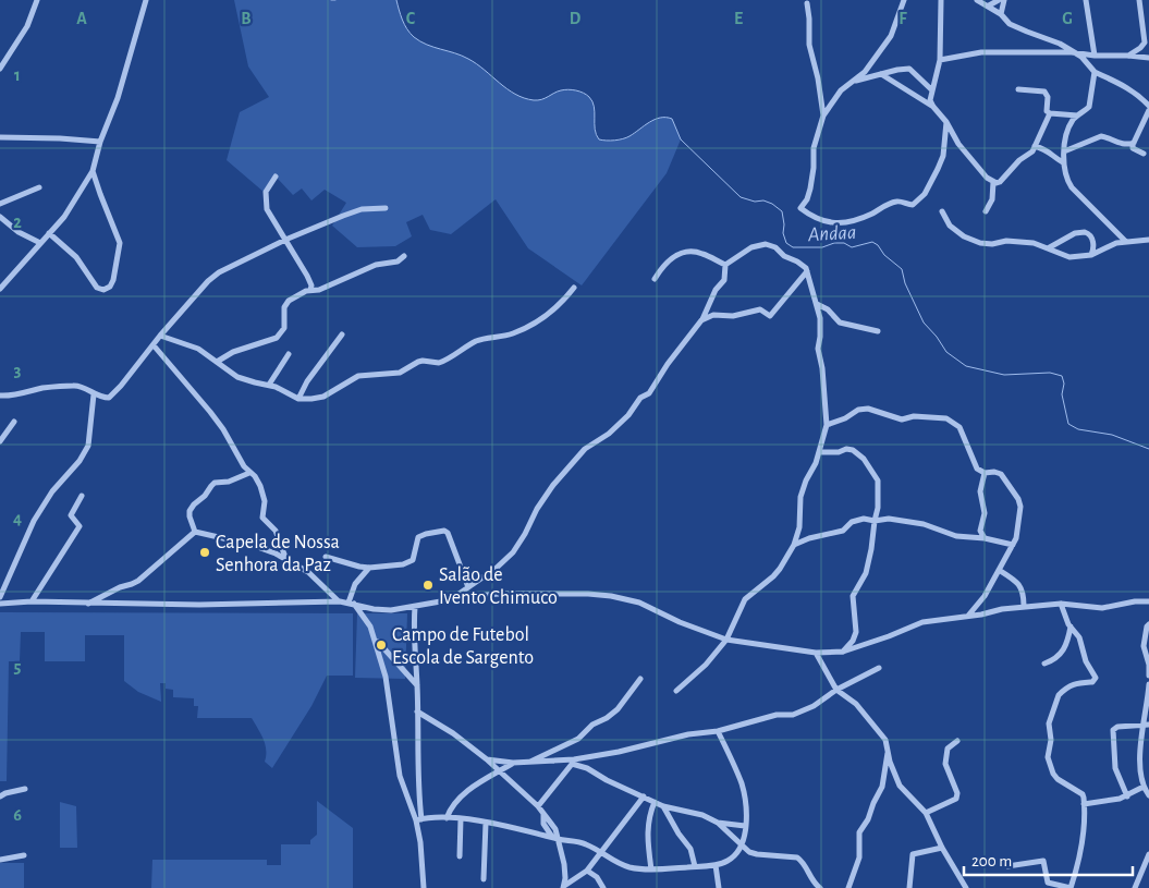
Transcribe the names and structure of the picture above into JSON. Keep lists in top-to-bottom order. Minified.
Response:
{"water":["Andaa"],"places":["Capela de Nossa Senhora da Paz","Salão de Ivento Chimuco","Campo de Futebol Escola de Sargento"],"scale_bar":"200 m","grid":{"columns":["A","B","C","D","E","F","G"],"rows":["1","2","3","4","5","6"]}}
